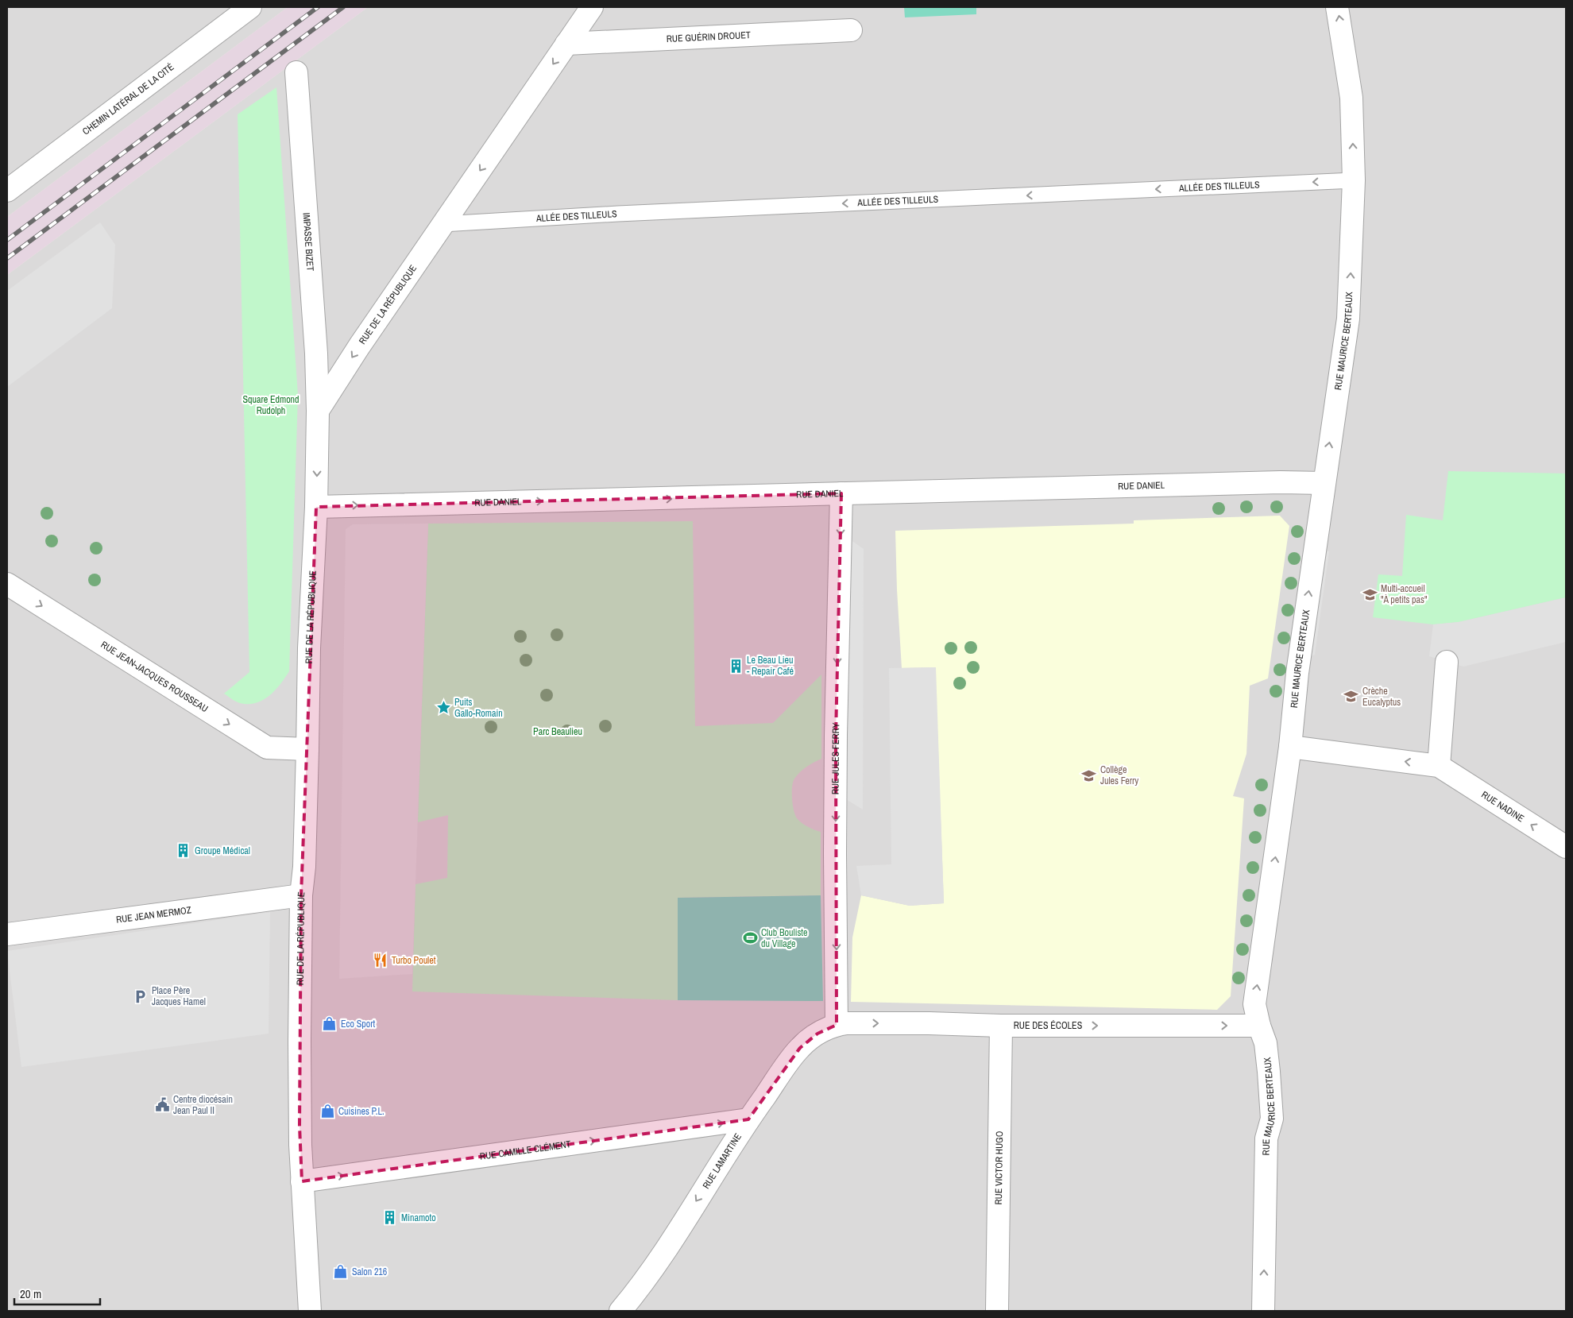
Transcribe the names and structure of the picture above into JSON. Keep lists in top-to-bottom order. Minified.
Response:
{"streets":{"street":["RUE GUÉRIN DROUET","CHEMIN LATÉRAL DE LA CITÉ","IMPASSE BIZET","RUE DE LA RÉPUBLIQUE","RUE MAURICE BERTEAUX","RUE DANIEL","RUE JEAN-JACQUES ROUSSEAU","RUE JULES FERRY","RUE NADINE","RUE JEAN MERMOZ","RUE DES ÉCOLES","RUE CAMILLE CLÉMENT","RUE LAMARTINE","RUE VICTOR HUGO"],"lane":["ALLÉE DES TILLEULS"]},"crossings":[["RUE GUÉRIN DROUET","RUE DE LA RÉPUBLIQUE"],["ALLÉE DES TILLEULS","RUE DE LA RÉPUBLIQUE"],["ALLÉE DES TILLEULS","RUE MAURICE BERTEAUX"],["IMPASSE BIZET","RUE DE LA RÉPUBLIQUE"],["RUE DE LA RÉPUBLIQUE","RUE DANIEL"],["RUE DE LA RÉPUBLIQUE","RUE JEAN-JACQUES ROUSSEAU"],["RUE DE LA RÉPUBLIQUE","RUE JEAN MERMOZ"],["RUE DE LA RÉPUBLIQUE","RUE CAMILLE CLÉMENT"],["RUE MAURICE BERTEAUX","RUE DANIEL"],["RUE MAURICE BERTEAUX","RUE NADINE"],["RUE MAURICE BERTEAUX","RUE DES ÉCOLES"],["RUE DANIEL","RUE JULES FERRY"],["RUE JULES FERRY","RUE DES ÉCOLES"],["RUE JULES FERRY","RUE LAMARTINE"],["RUE DES ÉCOLES","RUE LAMARTINE"],["RUE DES ÉCOLES","RUE VICTOR HUGO"],["RUE CAMILLE CLÉMENT","RUE LAMARTINE"]],"one_way":["ALLÉE DES TILLEULS","RUE DE LA RÉPUBLIQUE","RUE MAURICE BERTEAUX","RUE DANIEL","RUE JEAN-JACQUES ROUSSEAU","RUE JULES FERRY","RUE NADINE","RUE DES ÉCOLES","RUE CAMILLE CLÉMENT","RUE LAMARTINE"],"parks":["Square Edmond Rudolph","Parc Beaulieu"],"places":{"school or university":["Multi-accueil \"À petits pas\"","Crèche Eucalyptus","Collège Jules Ferry"],"building":["Le Beau Lieu - Repair Café","Groupe Médical","Minamoto"],"place":["Puits Gallo-Romain"],"sports":["Club Bouliste du Village"],"restaurant":["Turbo Poulet"],"parking":["Place Père Jacques Hamel"],"shop":["Eco Sport","Cuisines P.L.","Salon 216"],"public building":["Centre diocésain Jean Paul II"]},"scale_bar":"20 m"}
